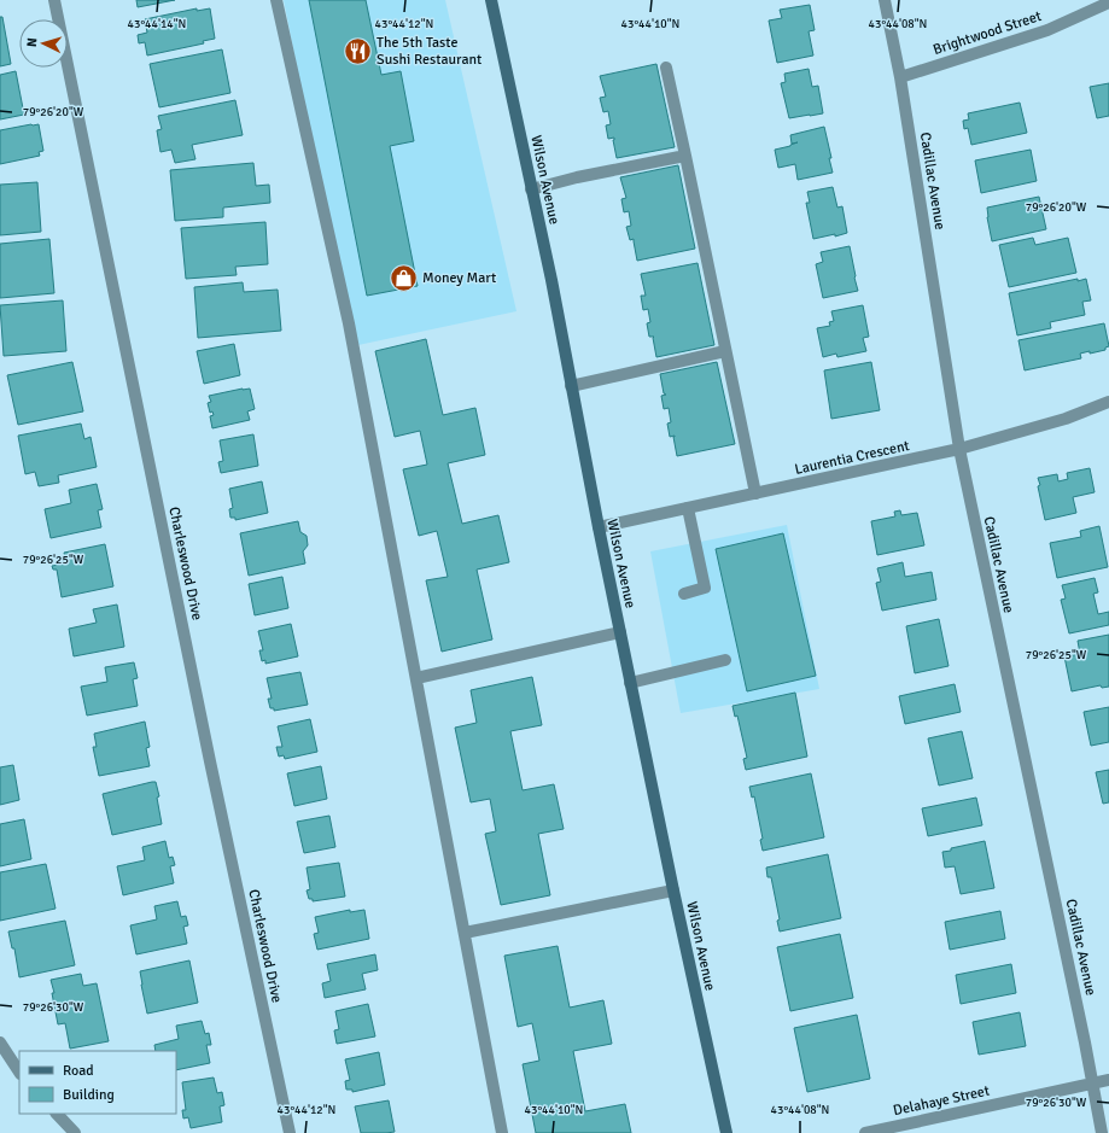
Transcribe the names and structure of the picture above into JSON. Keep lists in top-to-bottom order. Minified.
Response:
{"streets":{"main road":["Wilson Avenue"],"street":["Brightwood Street","Cadillac Avenue","Laurentia Crescent","Charleswood Drive","Delahaye Street"]},"crossings":[["Brightwood Street","Cadillac Avenue"],["Wilson Avenue","Laurentia Crescent"],["Cadillac Avenue","Laurentia Crescent"],["Cadillac Avenue","Delahaye Street"]],"places":{"restaurant":["The 5th Taste Sushi Restaurant"],"shop":["Money Mart"]},"legend":["Road","Building"],"north":"left","coordinates":["43°44'14\"N","43°44'12\"N","43°44'10\"N","43°44'08\"N","79°26'20\"W","79°26'25\"W","79°26'30\"W"]}
